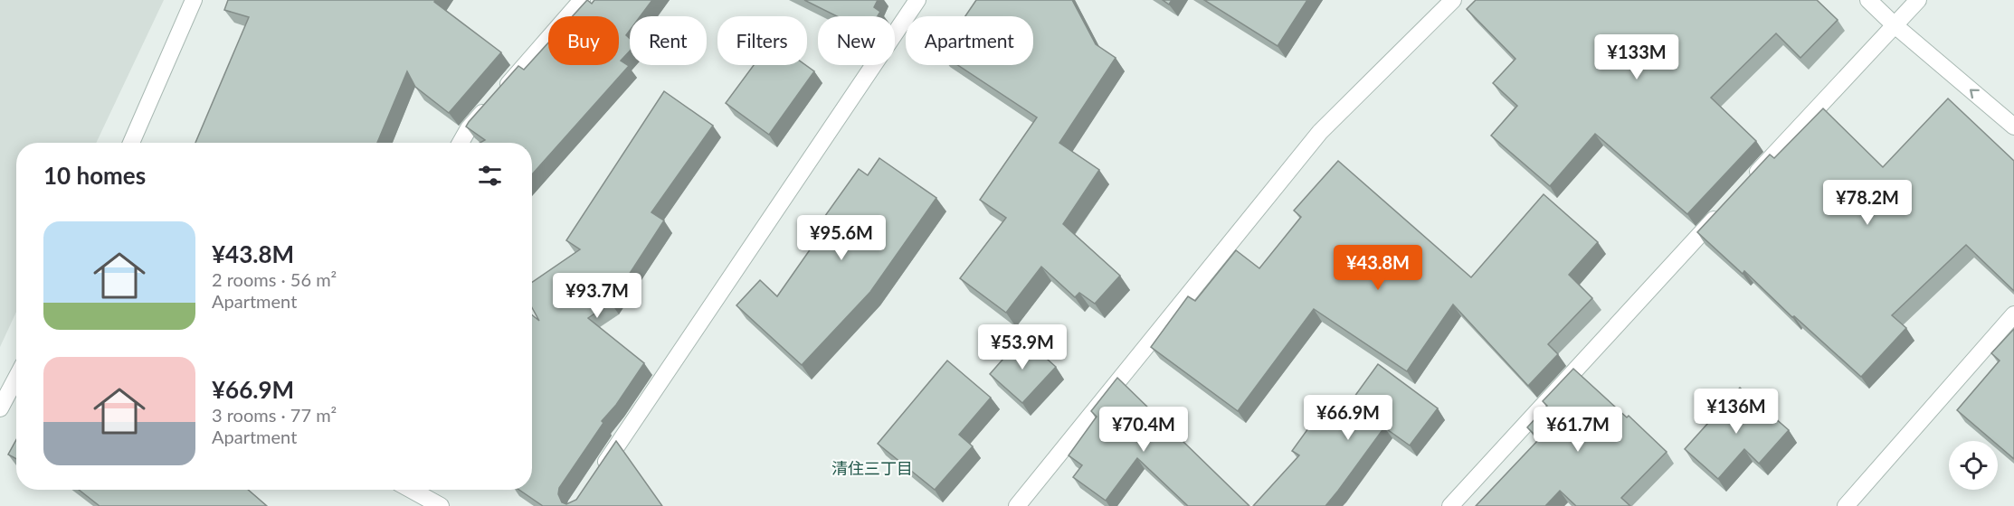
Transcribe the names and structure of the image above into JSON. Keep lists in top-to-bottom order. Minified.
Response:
{"districts":["清住三丁目"],"page":{"chip":["Buy","Rent","Filters","New","Apartment"],"price":["¥133M","¥78.2M","¥95.6M","¥43.8M","¥93.7M","¥53.9M","¥136M","¥66.9M","¥70.4M","¥61.7M"],"heading":"10 homes","list":[{"name":"¥43.8M","note":"2 rooms · 56 m² · Apartment"},{"name":"¥66.9M","note":"3 rooms · 77 m² · Apartment"}]}}
